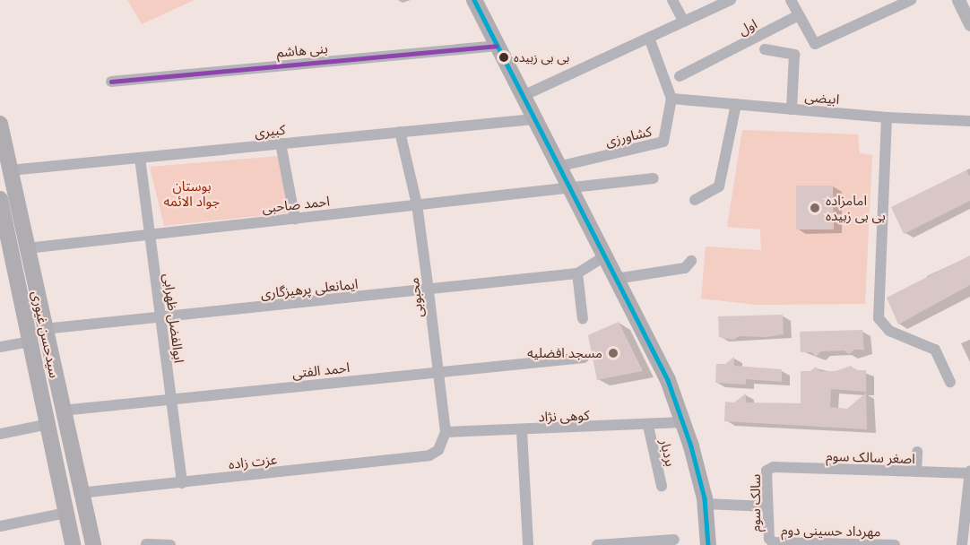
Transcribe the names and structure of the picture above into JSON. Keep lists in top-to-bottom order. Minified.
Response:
{"streets":{"main road":["سیدحسن غیوری"],"street":["اول","بنی هاشم","ابیضی","کبیری","کشاورزی","احمد صاحبی","ایمانعلی پرهیزگاری","محبوبی","ابوالفضل ظهرابی","احمد الفتی","کوهی نژاد","بردبار","اصغر سالک سوم","عزت زاده","سالک سوم","مهرداد حسینی دوم"]},"crossings":[["ابیضی","کشاورزی"],["کبیری","محبوبی"],["کبیری","ابوالفضل ظهرابی"],["کبیری","سیدحسن غیوری"],["احمد صاحبی","محبوبی"],["احمد صاحبی","ابوالفضل ظهرابی"],["احمد صاحبی","سیدحسن غیوری"],["ایمانعلی پرهیزگاری","محبوبی"],["ایمانعلی پرهیزگاری","ابوالفضل ظهرابی"],["ایمانعلی پرهیزگاری","سیدحسن غیوری"],["محبوبی","احمد الفتی"],["محبوبی","کوهی نژاد"],["محبوبی","عزت زاده"],["ابوالفضل ظهرابی","احمد الفتی"],["ابوالفضل ظهرابی","عزت زاده"],["سیدحسن غیوری","احمد الفتی"],["سیدحسن غیوری","عزت زاده"],["کوهی نژاد","بردبار"],["کوهی نژاد","عزت زاده"],["اصغر سالک سوم","سالک سوم"],["سالک سوم","مهرداد حسینی دوم"]],"parks":["بوستان جواد الائمه"],"places":["بی بی زبیده","امامزاده بی بی زبیده","مسجد افضلیه"]}
